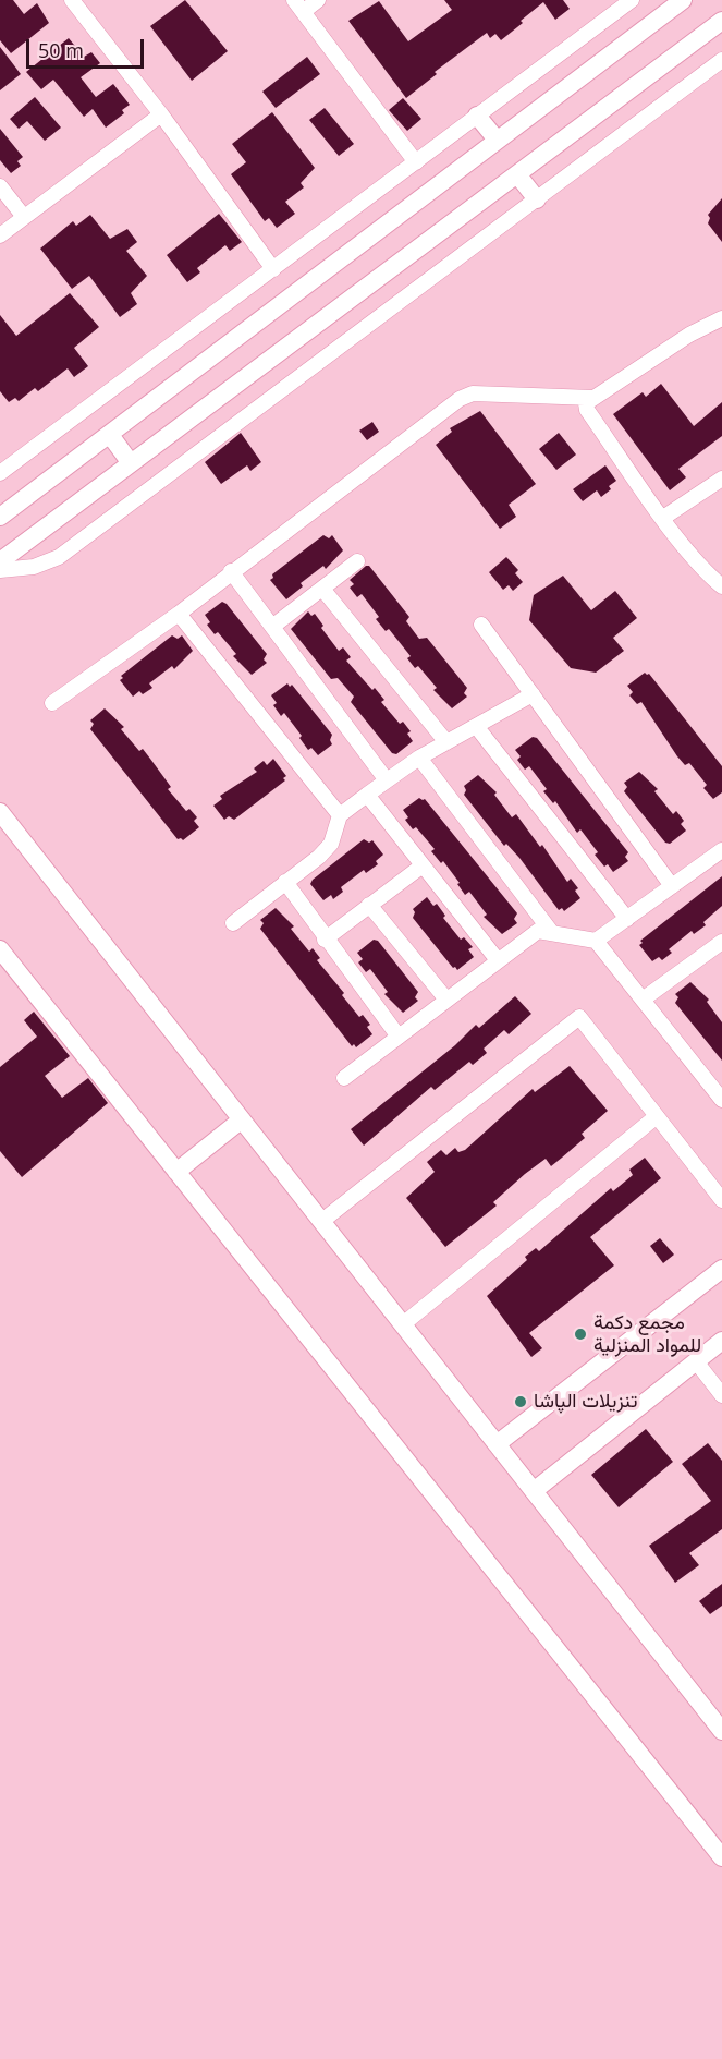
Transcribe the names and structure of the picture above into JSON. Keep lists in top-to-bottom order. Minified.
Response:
{"places":["مجمع دكمة للمواد المنزلية","تنزيلات الپاشا"],"scale_bar":"50 m"}
